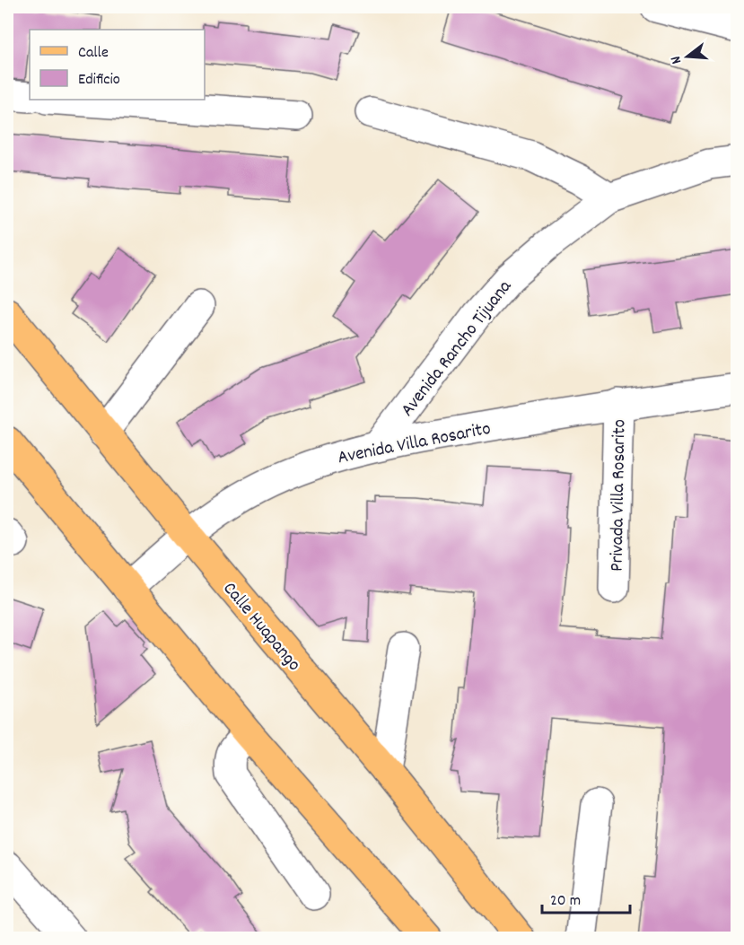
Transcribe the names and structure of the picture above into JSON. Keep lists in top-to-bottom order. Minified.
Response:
{"streets":{"main road":["Calle Huapango"],"street":["Avenida Rancho Tijuana","Avenida Villa Rosarito","Privada Villa Rosarito"]},"crossings":[["Avenida Rancho Tijuana","Avenida Villa Rosarito"],["Avenida Villa Rosarito","Privada Villa Rosarito"],["Avenida Villa Rosarito","Calle Huapango"]],"legend":["Calle","Edificio"],"scale_bar":"20 m","north":"left"}
